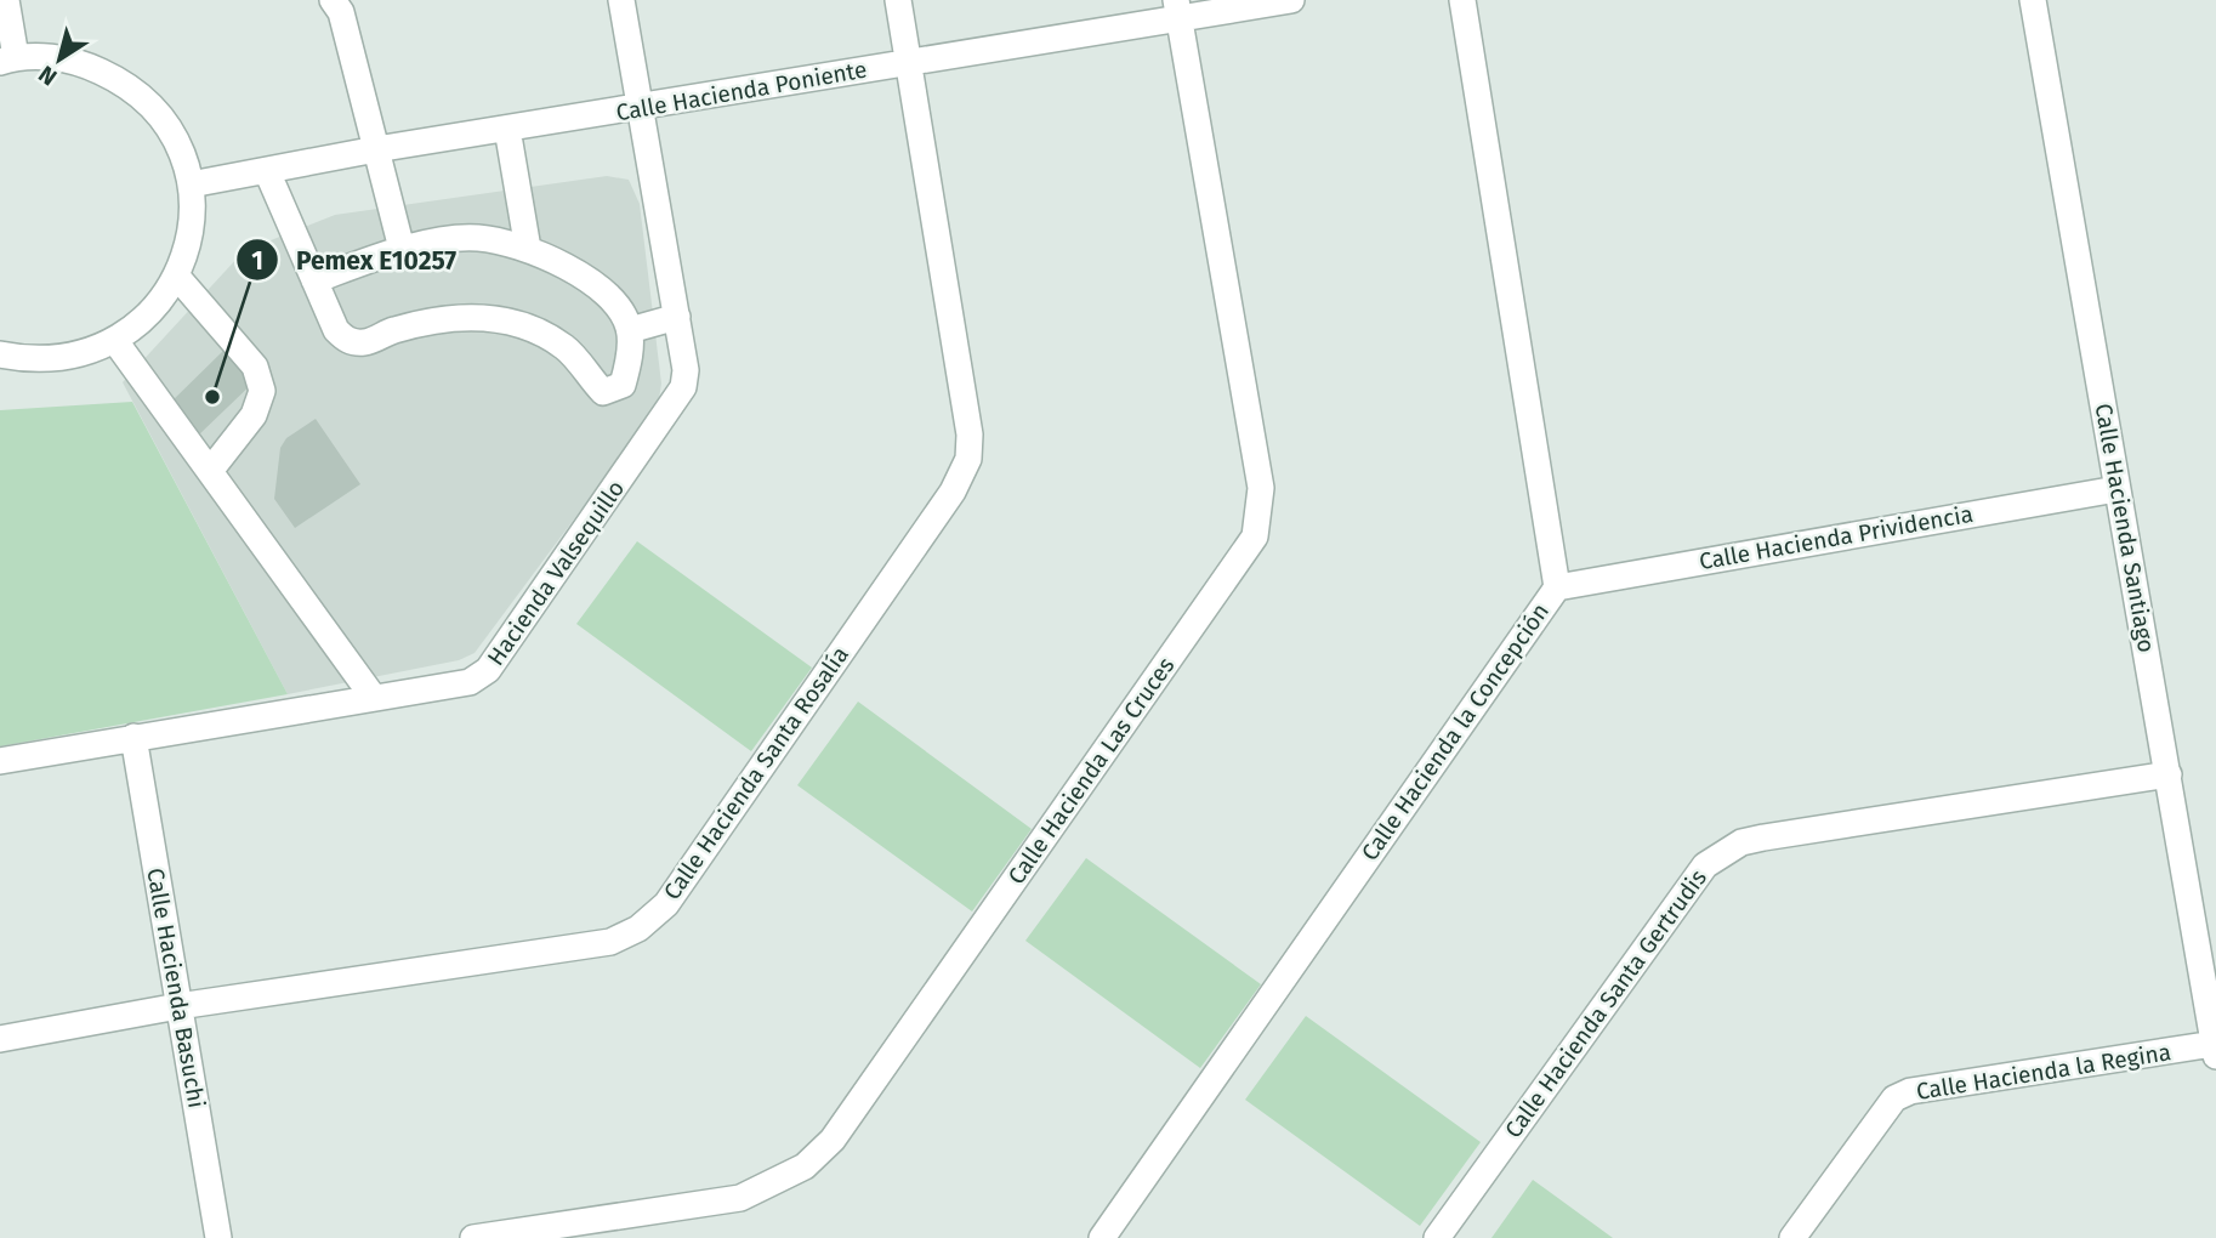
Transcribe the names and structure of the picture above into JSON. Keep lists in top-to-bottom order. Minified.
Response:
{"streets":{"street":["Calle Hacienda Poniente","Calle Hacienda Santiago","Calle Hacienda Prividencia","Hacienda Valsequillo","Calle Hacienda la Concepción","Calle Hacienda Las Cruces","Calle Hacienda Santa Rosalía","Calle Hacienda Basuchi","Calle Hacienda Santa Gertrudis","Calle Hacienda la Regina"]},"crossings":[["Calle Hacienda Poniente","Hacienda Valsequillo"],["Calle Hacienda Poniente","Calle Hacienda Las Cruces"],["Calle Hacienda Poniente","Calle Hacienda Santa Rosalía"],["Calle Hacienda Santiago","Calle Hacienda Prividencia"],["Calle Hacienda Santiago","Calle Hacienda Santa Gertrudis"],["Calle Hacienda Santiago","Calle Hacienda la Regina"],["Calle Hacienda Prividencia","Calle Hacienda la Concepción"],["Hacienda Valsequillo","Calle Hacienda Basuchi"],["Calle Hacienda Santa Rosalía","Calle Hacienda Basuchi"]],"places":["Pemex E10257"],"north":"bottom left"}
